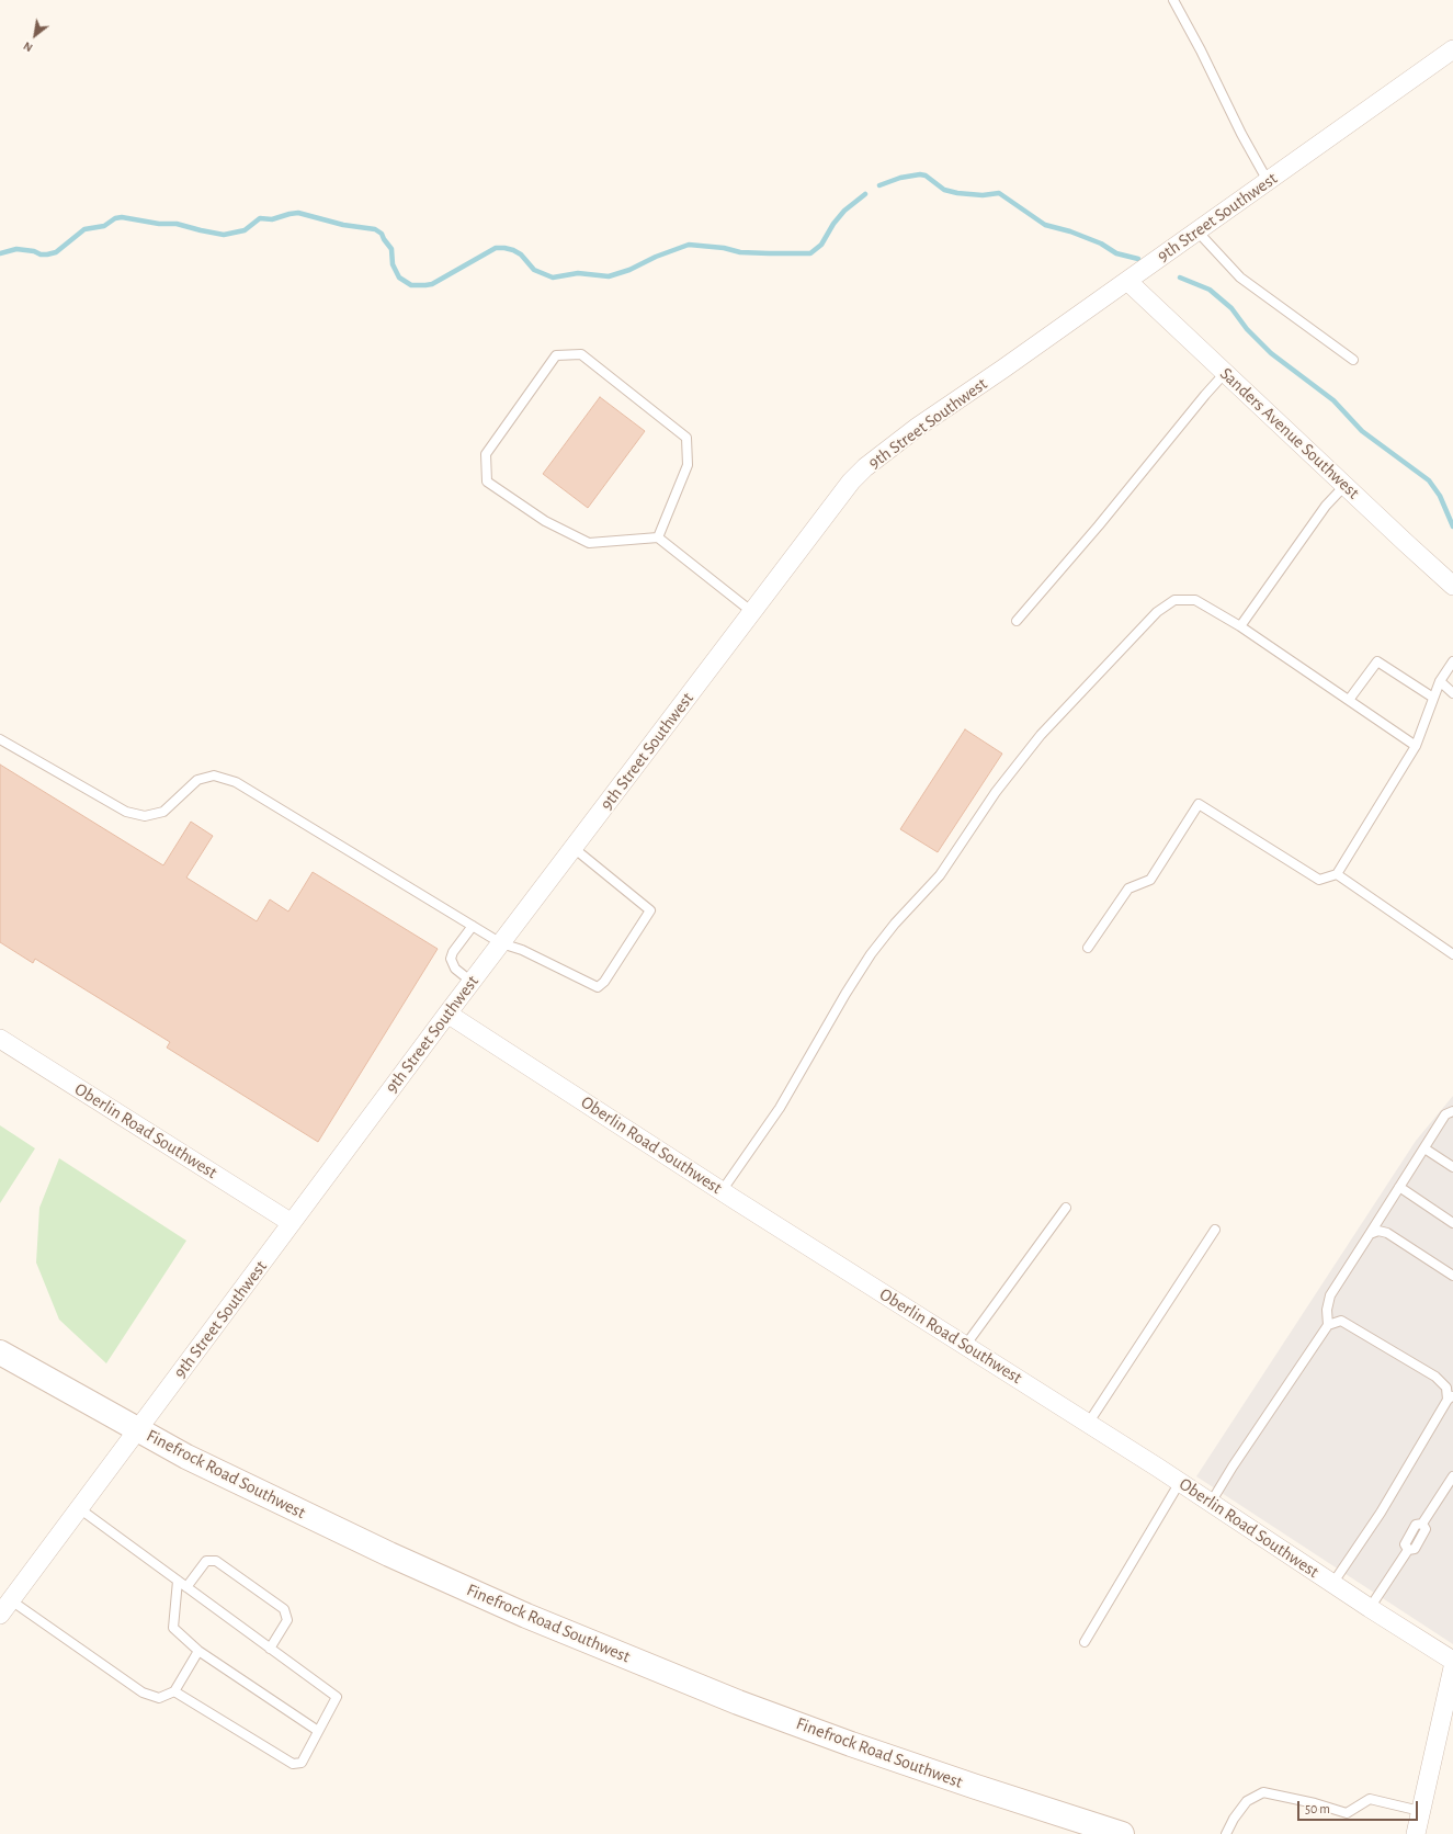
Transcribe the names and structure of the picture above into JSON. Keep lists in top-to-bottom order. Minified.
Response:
{"streets":{"main road":["Finefrock Road Southwest"],"street":["9th Street Southwest","Sanders Avenue Southwest","Oberlin Road Southwest"]},"crossings":[["9th Street Southwest","Sanders Avenue Southwest"],["9th Street Southwest","Oberlin Road Southwest"],["9th Street Southwest","Finefrock Road Southwest"]],"scale_bar":"50 m","north":"bottom left"}
